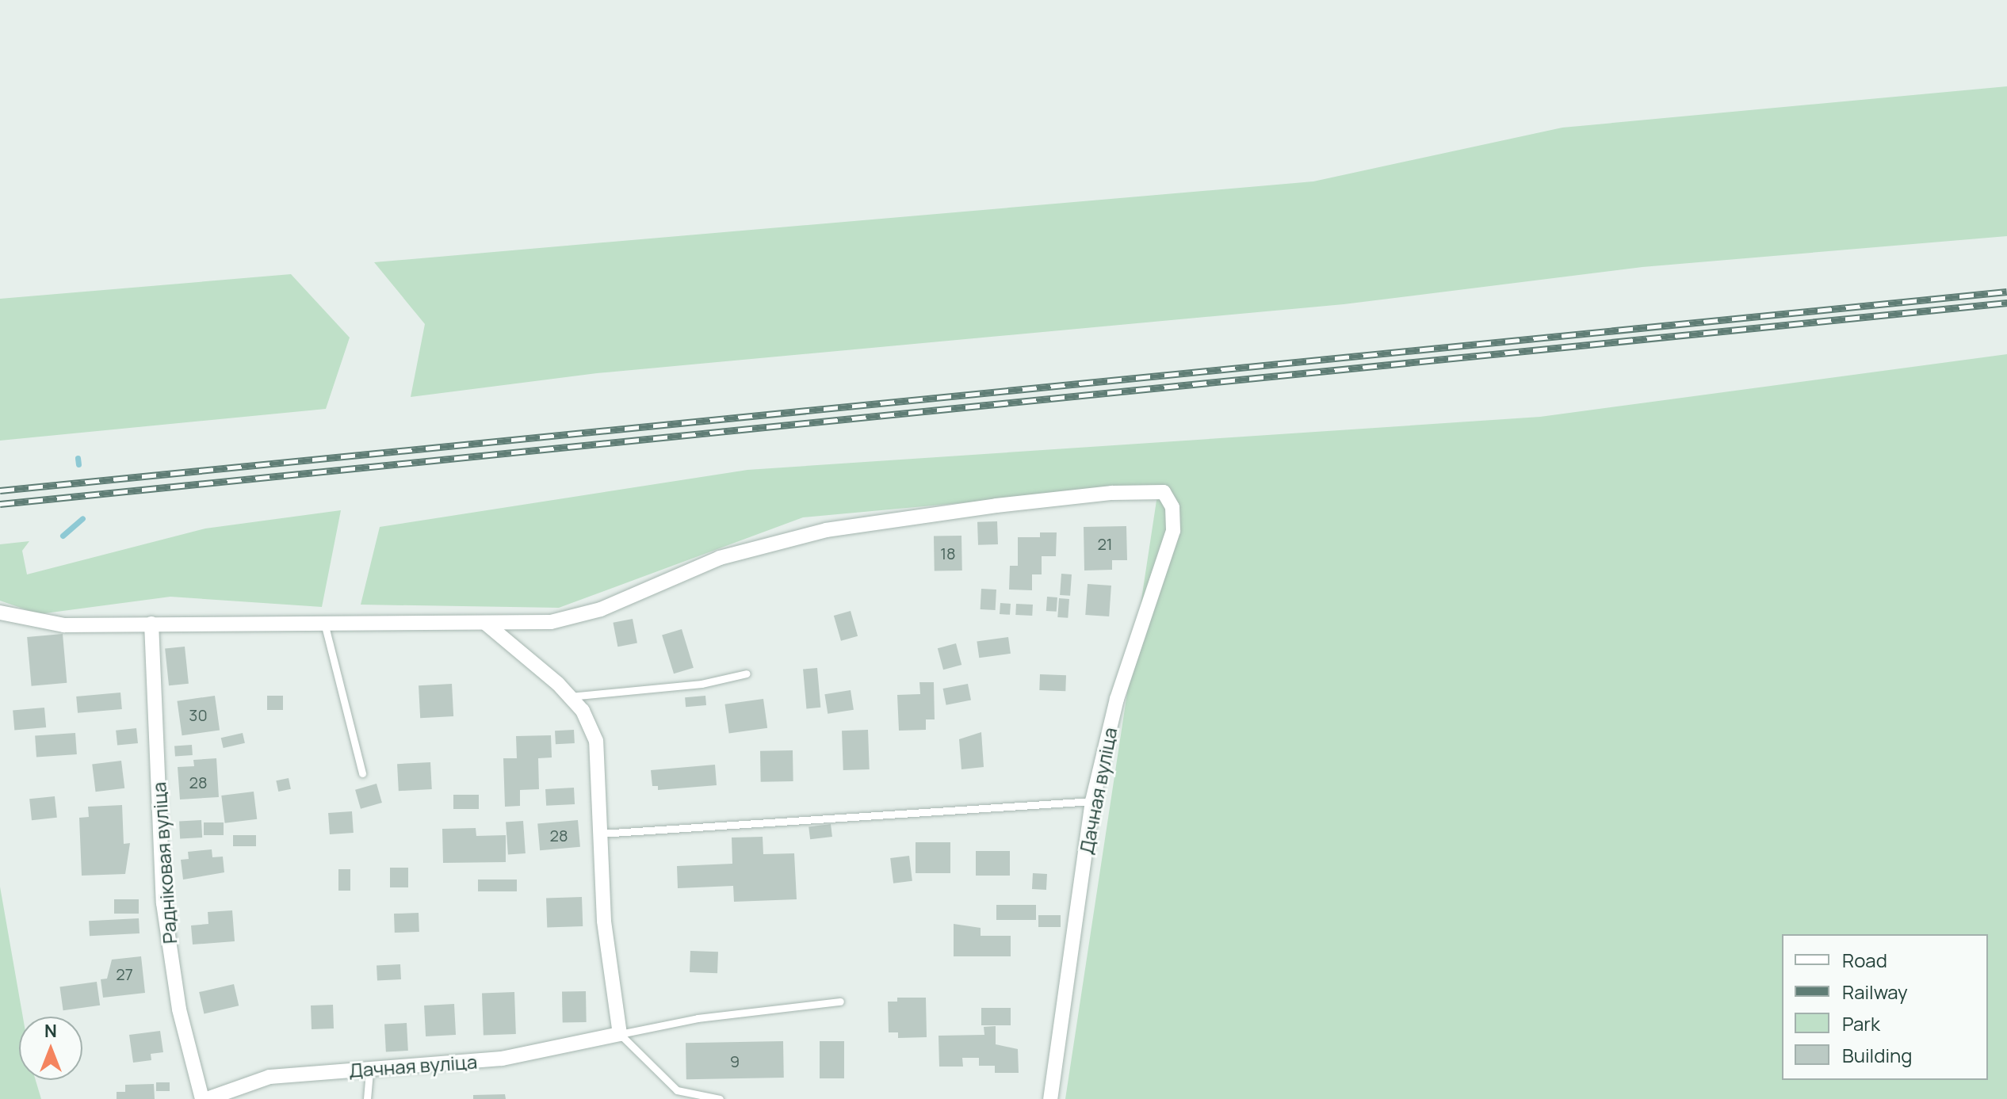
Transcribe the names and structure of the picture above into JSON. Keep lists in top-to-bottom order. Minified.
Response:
{"streets":{"street":["Дачная вуліца","Радніковая вуліца"]},"house_numbers":["21","18","30","28","28","27","9"],"legend":["Road","Railway","Park","Building"],"north":"top"}
